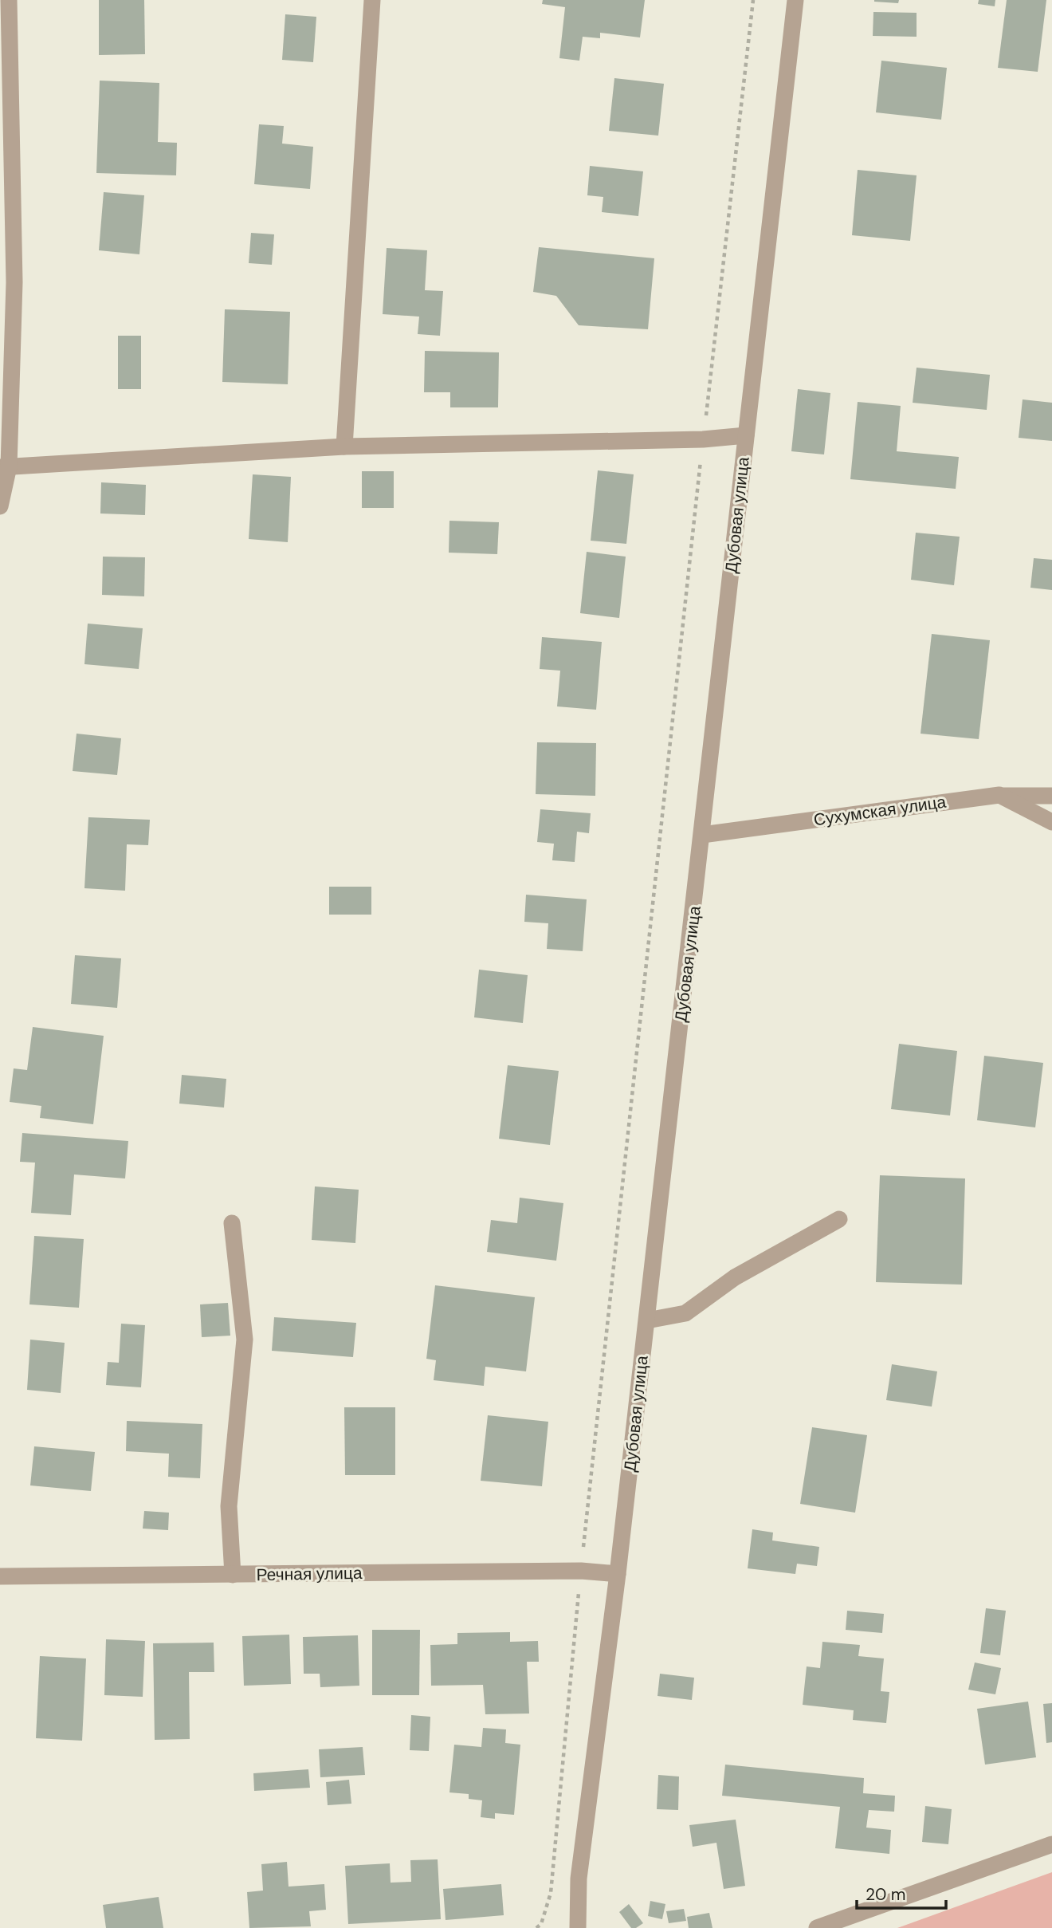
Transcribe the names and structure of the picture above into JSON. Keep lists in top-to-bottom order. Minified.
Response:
{"streets":{"street":["Дубовая улица","Сухумская улица","Речная улица"]},"crossings":[["Дубовая улица","Сухумская улица"],["Дубовая улица","Речная улица"]],"scale_bar":"20 m"}
